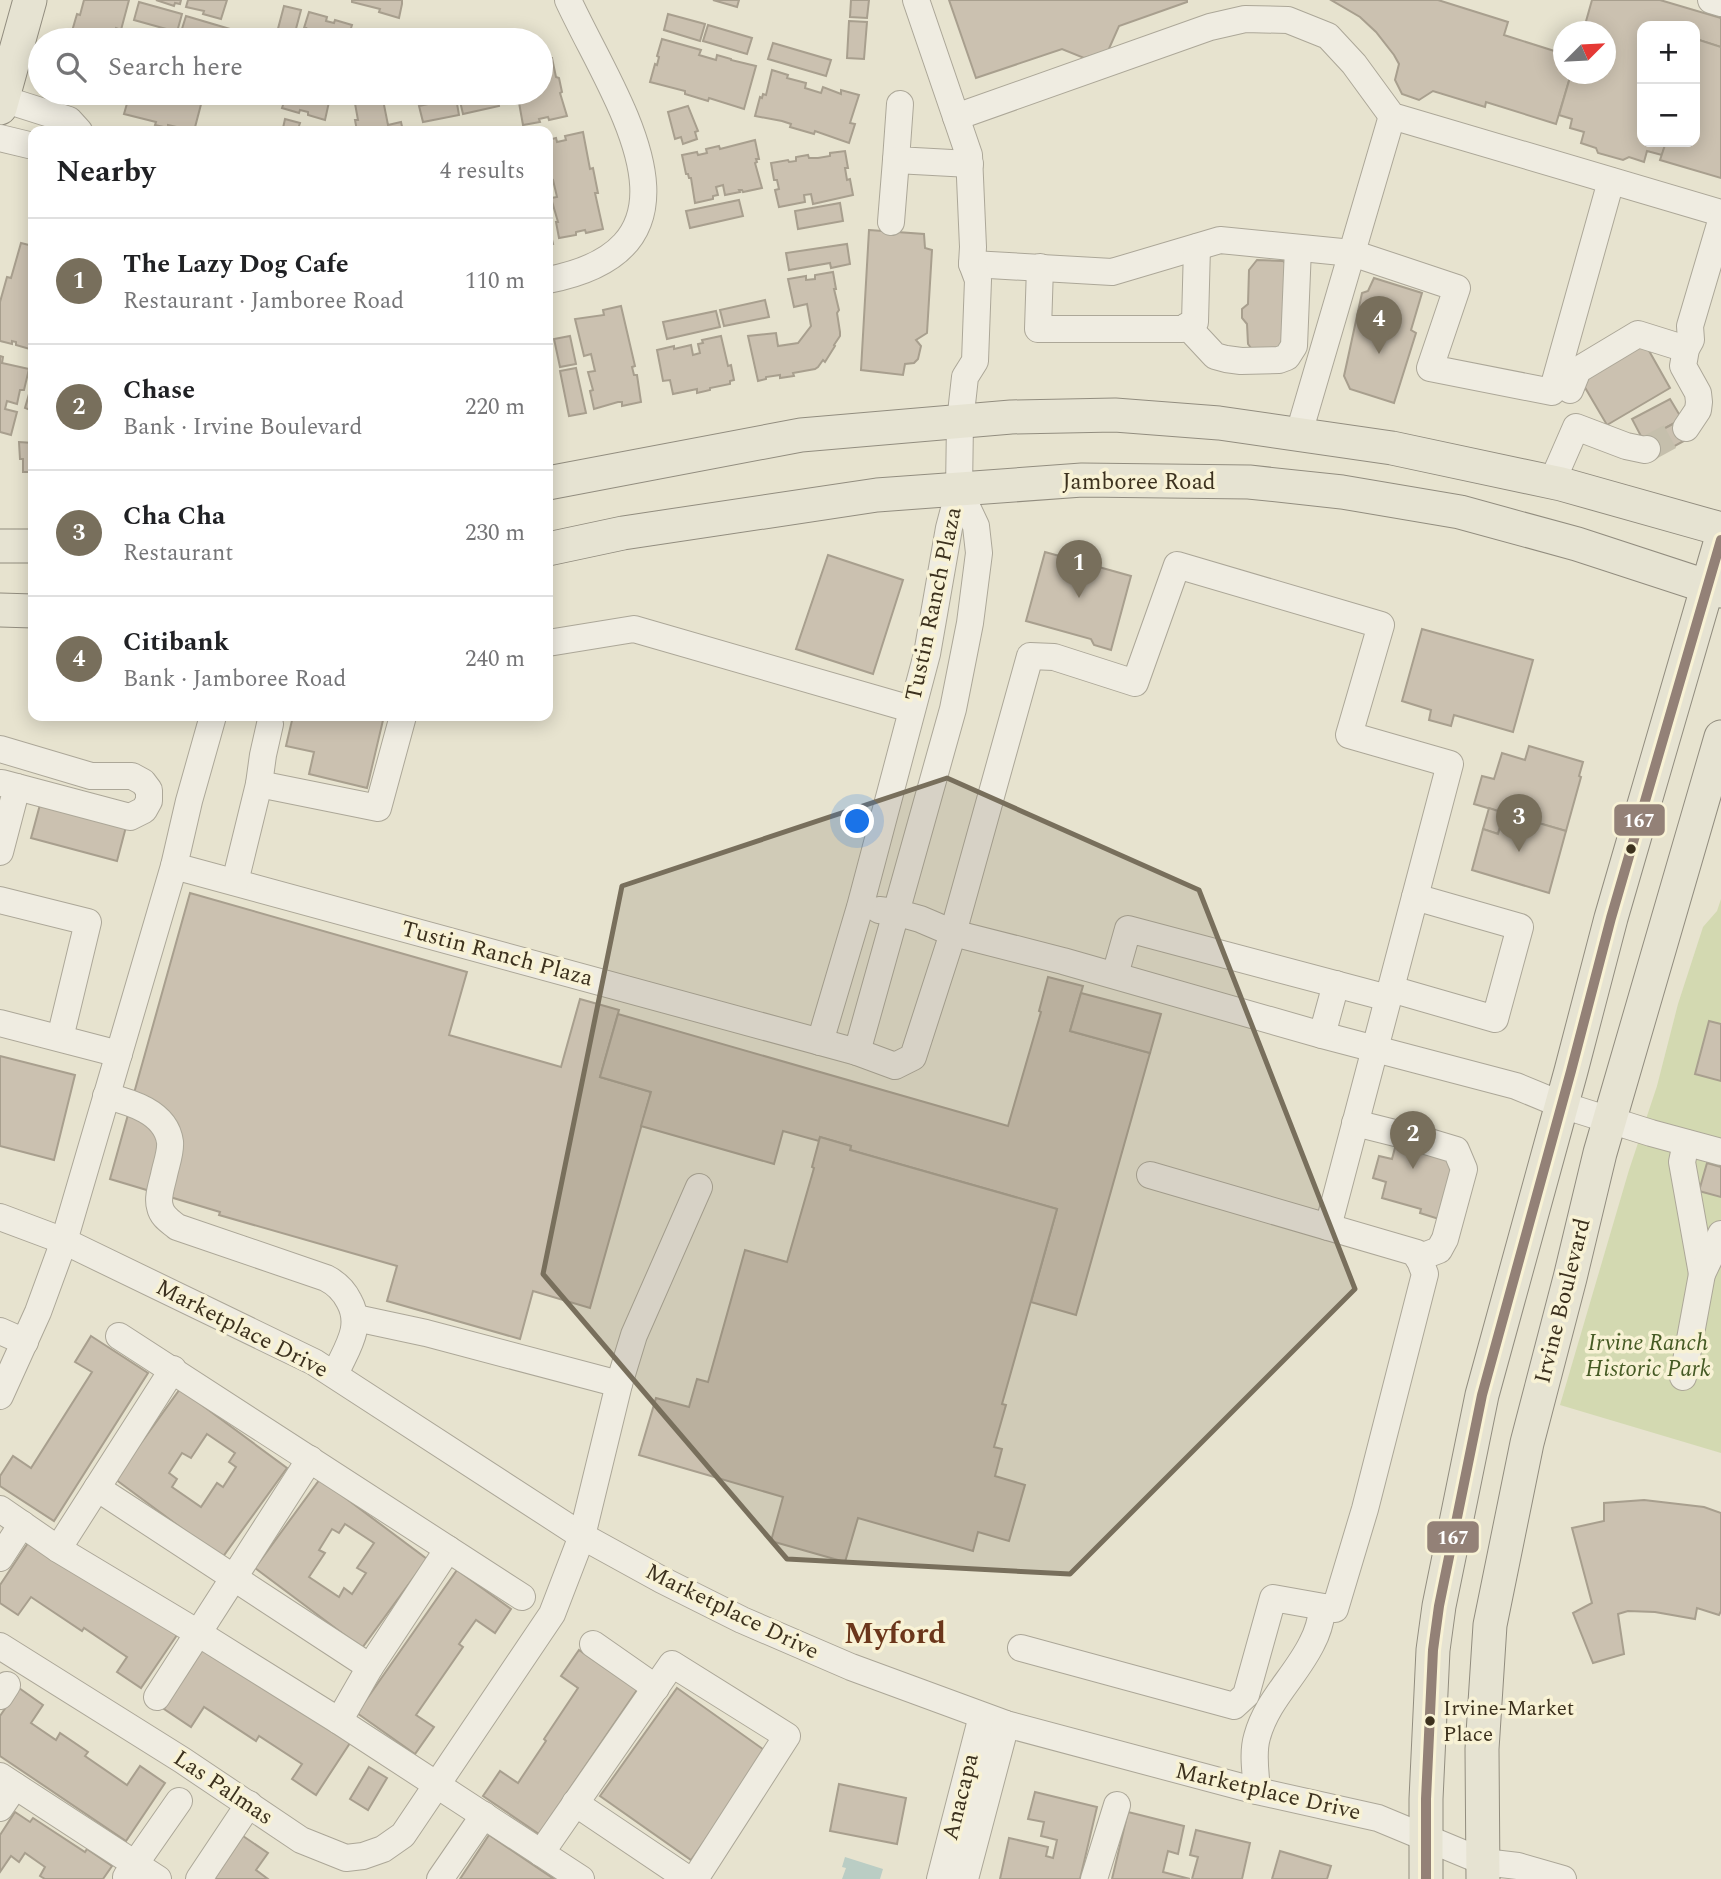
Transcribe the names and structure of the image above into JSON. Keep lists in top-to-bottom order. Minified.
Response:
{"streets":{"main road":["Jamboree Road","Irvine Boulevard"],"street":["Tustin Ranch Plaza","Marketplace Drive","Las Palmas","Anacapa"]},"crossings":[["Jamboree Road","Tustin Ranch Plaza"],["Irvine Boulevard","Marketplace Drive"],["Marketplace Drive","Las Palmas"],["Marketplace Drive","Anacapa"]],"districts":["Myford"],"parks":["Irvine Ranch Historic Park"],"places":["Irvine-Market Place"],"lines":["transit line 167"],"north":"top right","page":{"map_buttons":["+","−"],"search":"Search here","heading":["Nearby","4 results"],"list":[{"mark":"1","name":"The Lazy Dog Cafe","note":"Restaurant · Jamboree Road","value":"110 m"},{"mark":"2","name":"Chase","note":"Bank · Irvine Boulevard","value":"220 m"},{"mark":"3","name":"Cha Cha","note":"Restaurant","value":"230 m"},{"mark":"4","name":"Citibank","note":"Bank · Jamboree Road","value":"240 m"}],"pins":["4","1","3","2"]}}
